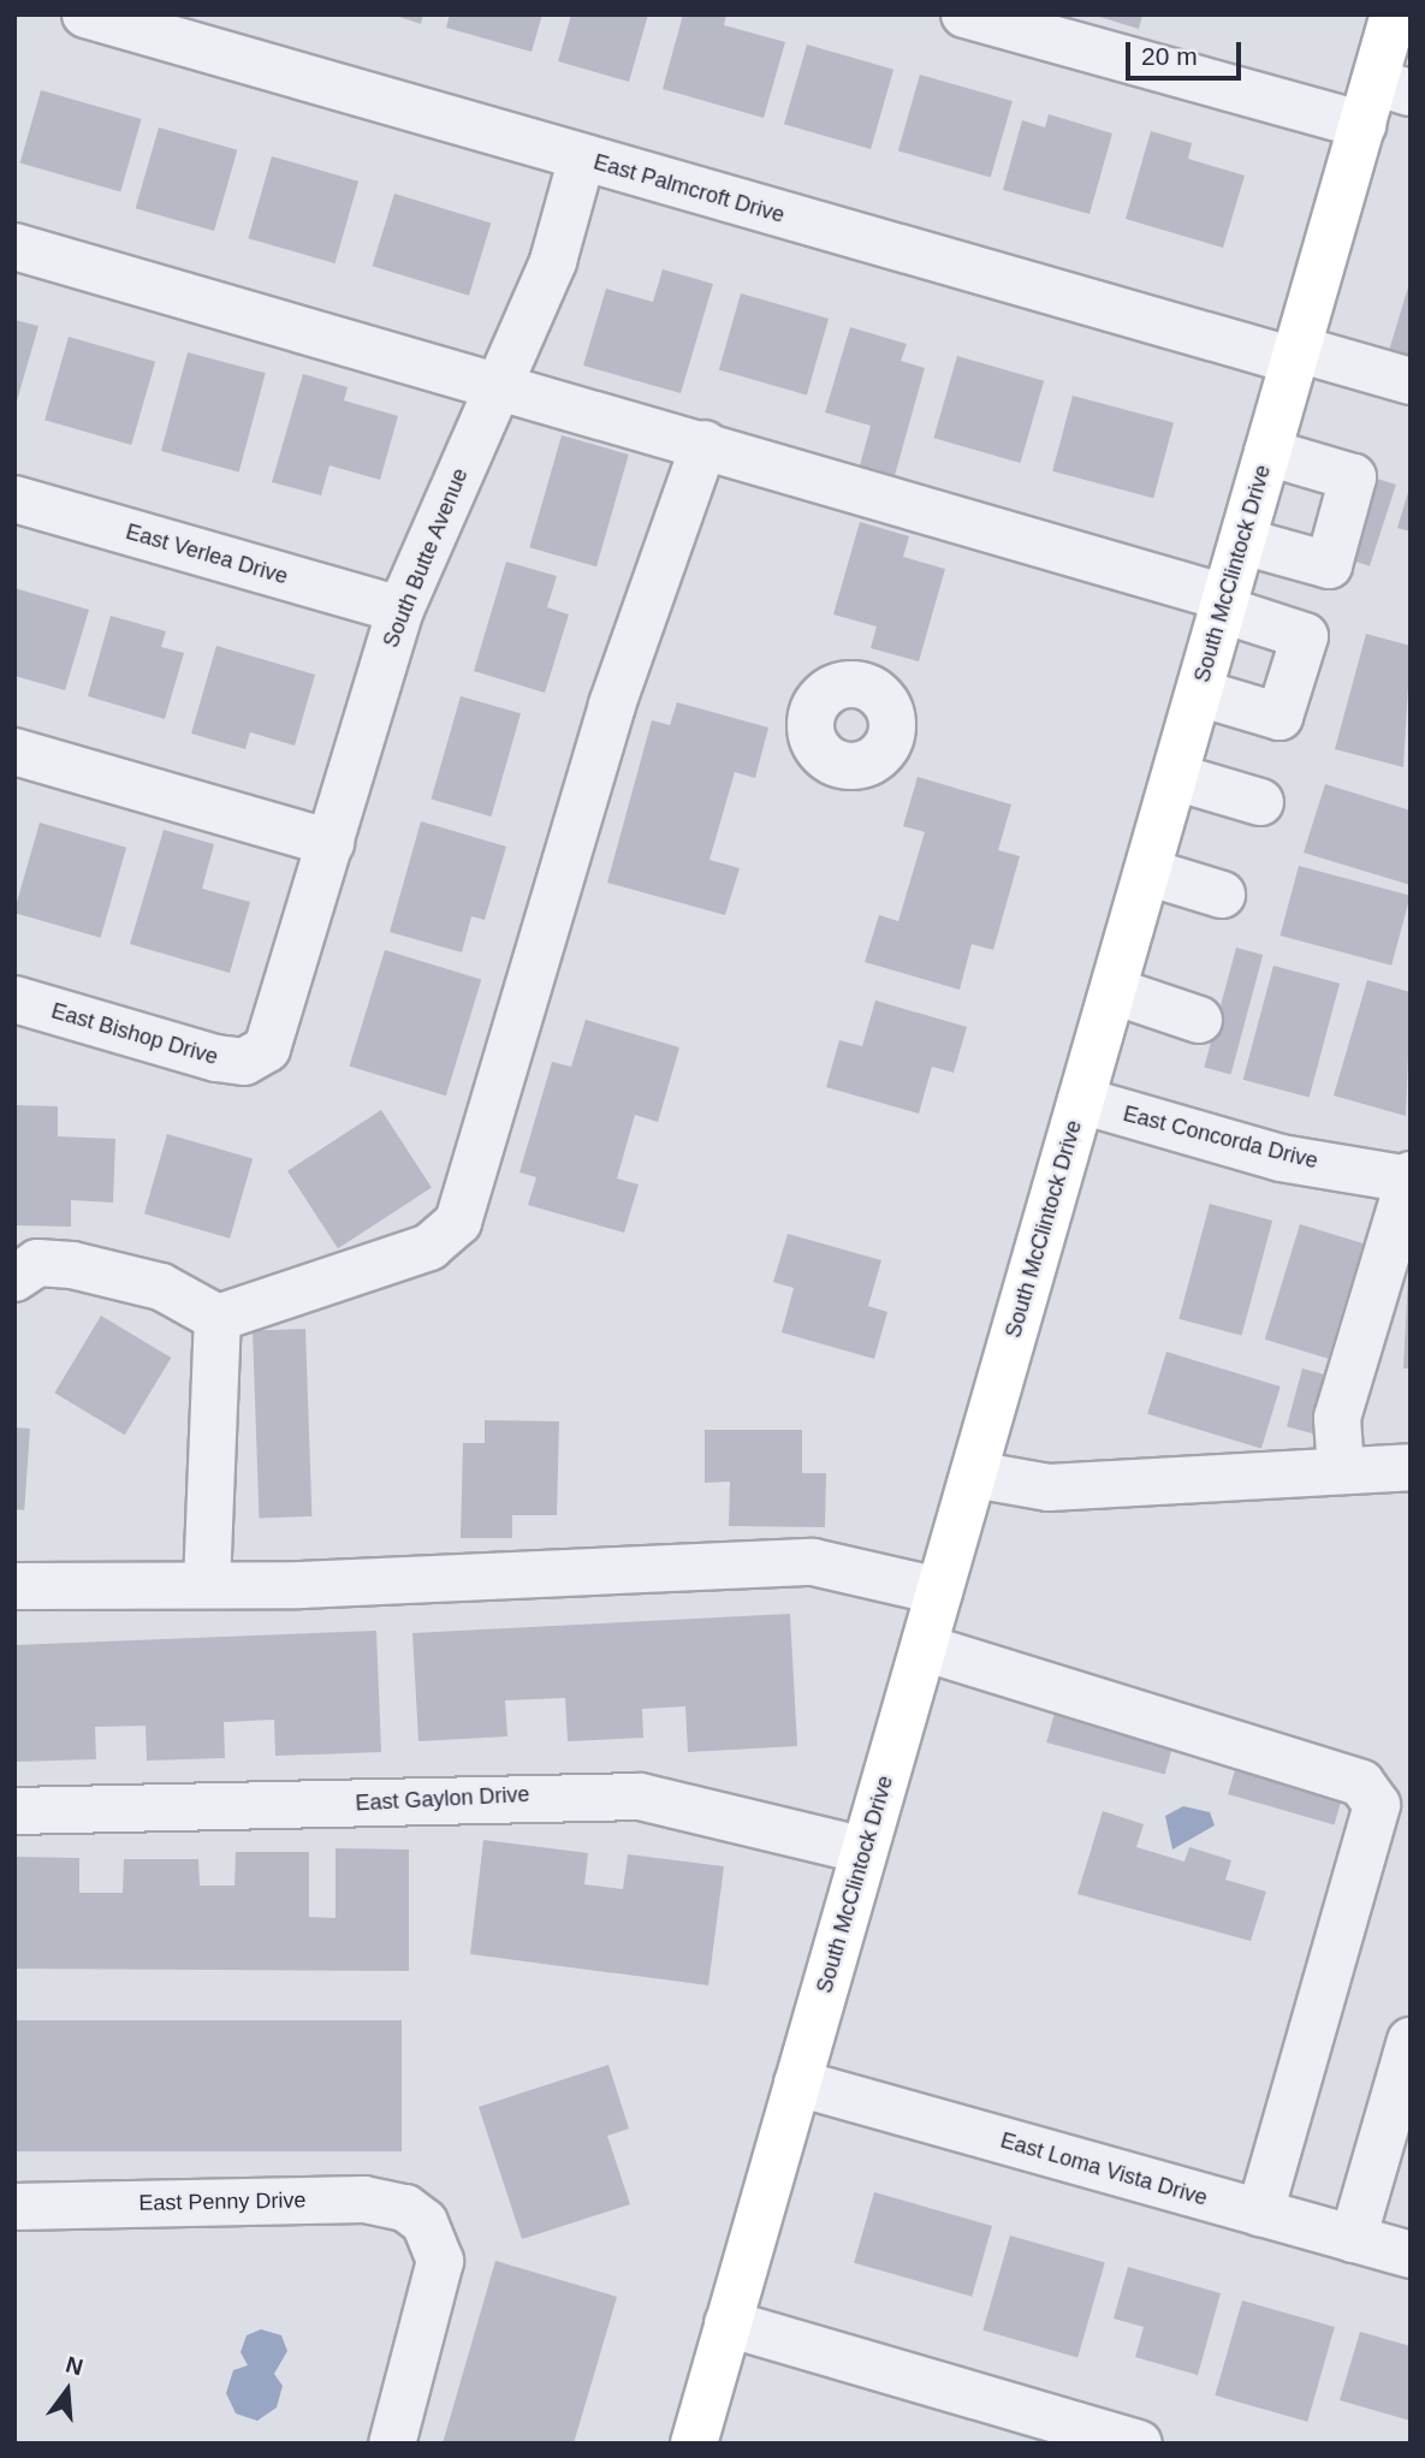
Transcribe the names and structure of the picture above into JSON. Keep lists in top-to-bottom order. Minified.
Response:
{"streets":{"main road":["South McClintock Drive"],"street":["East Palmcroft Drive","East Verlea Drive","South Butte Avenue","East Bishop Drive","East Concorda Drive","East Gaylon Drive","East Loma Vista Drive","East Penny Drive"]},"crossings":[["East Palmcroft Drive","South Butte Avenue"],["East Palmcroft Drive","South McClintock Drive"],["East Verlea Drive","South Butte Avenue"],["South Butte Avenue","East Bishop Drive"],["South McClintock Drive","East Concorda Drive"],["South McClintock Drive","East Gaylon Drive"],["South McClintock Drive","East Loma Vista Drive"]],"scale_bar":"20 m","north":"top"}
